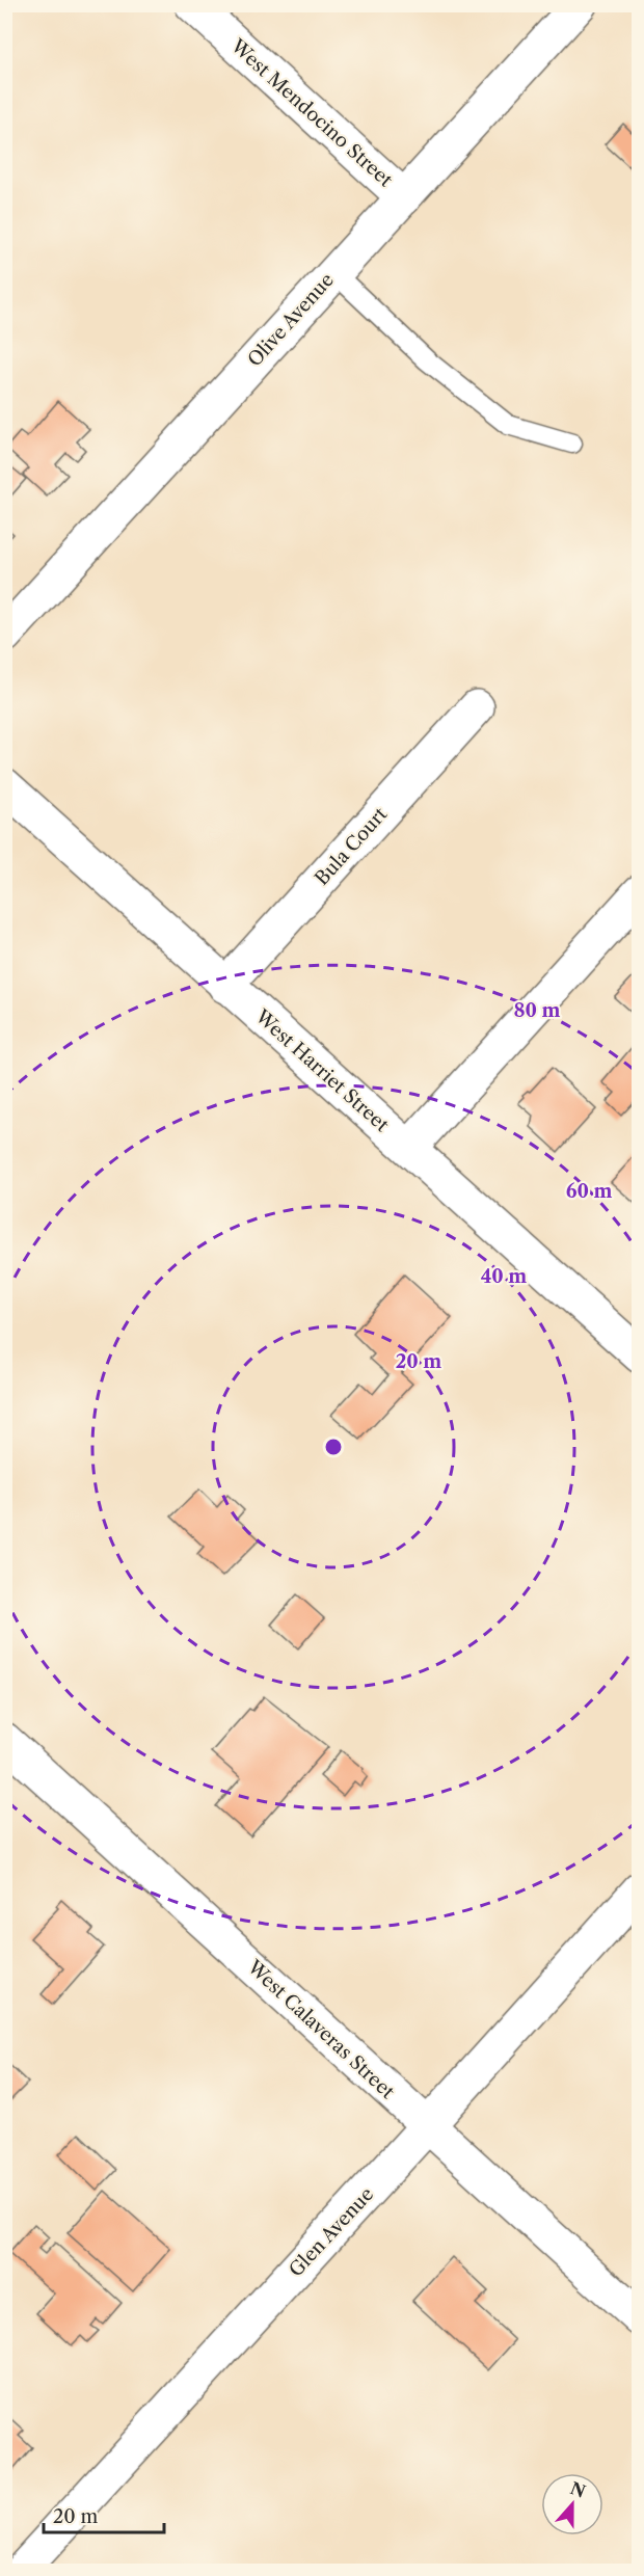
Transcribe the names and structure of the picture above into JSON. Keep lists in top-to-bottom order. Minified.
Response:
{"streets":{"street":["West Mendocino Street","Olive Avenue","Bula Court","West Harriet Street","West Calaveras Street","Glen Avenue"]},"crossings":[["West Mendocino Street","Olive Avenue"],["Bula Court","West Harriet Street"],["West Calaveras Street","Glen Avenue"]],"scale_bar":"20 m","north":"top","rings":["80 m","60 m","40 m","20 m"]}
